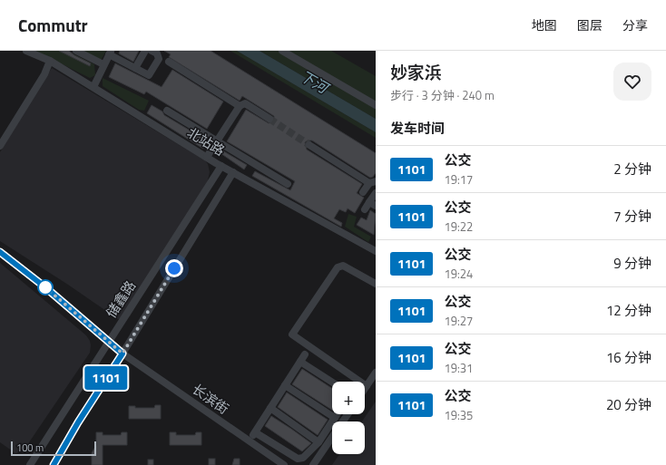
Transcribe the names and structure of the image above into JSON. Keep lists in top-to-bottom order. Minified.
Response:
{"streets":{"street":["北站路","储鑫路","长滨街"]},"crossings":[["北站路","储鑫路"],["储鑫路","长滨街"]],"water":["下河"],"lines":["bus line 1101"],"scale_bar":"100 m","page":{"header":"Commutr","nav":["地图","图层","分享"],"on_map":"1101","heading":[["妙家浜","步行 · 3 分钟 · 240 m"],"发车时间"],"list":[{"mark":"1101","name":"公交","note":"19:17","value":"2 分钟"},{"mark":"1101","name":"公交","note":"19:22","value":"7 分钟"},{"mark":"1101","name":"公交","note":"19:24","value":"9 分钟"},{"mark":"1101","name":"公交","note":"19:27","value":"12 分钟"},{"mark":"1101","name":"公交","note":"19:31","value":"16 分钟"},{"mark":"1101","name":"公交","note":"19:35","value":"20 分钟"}],"map_buttons":["+","−"],"scale":"100 m"}}
